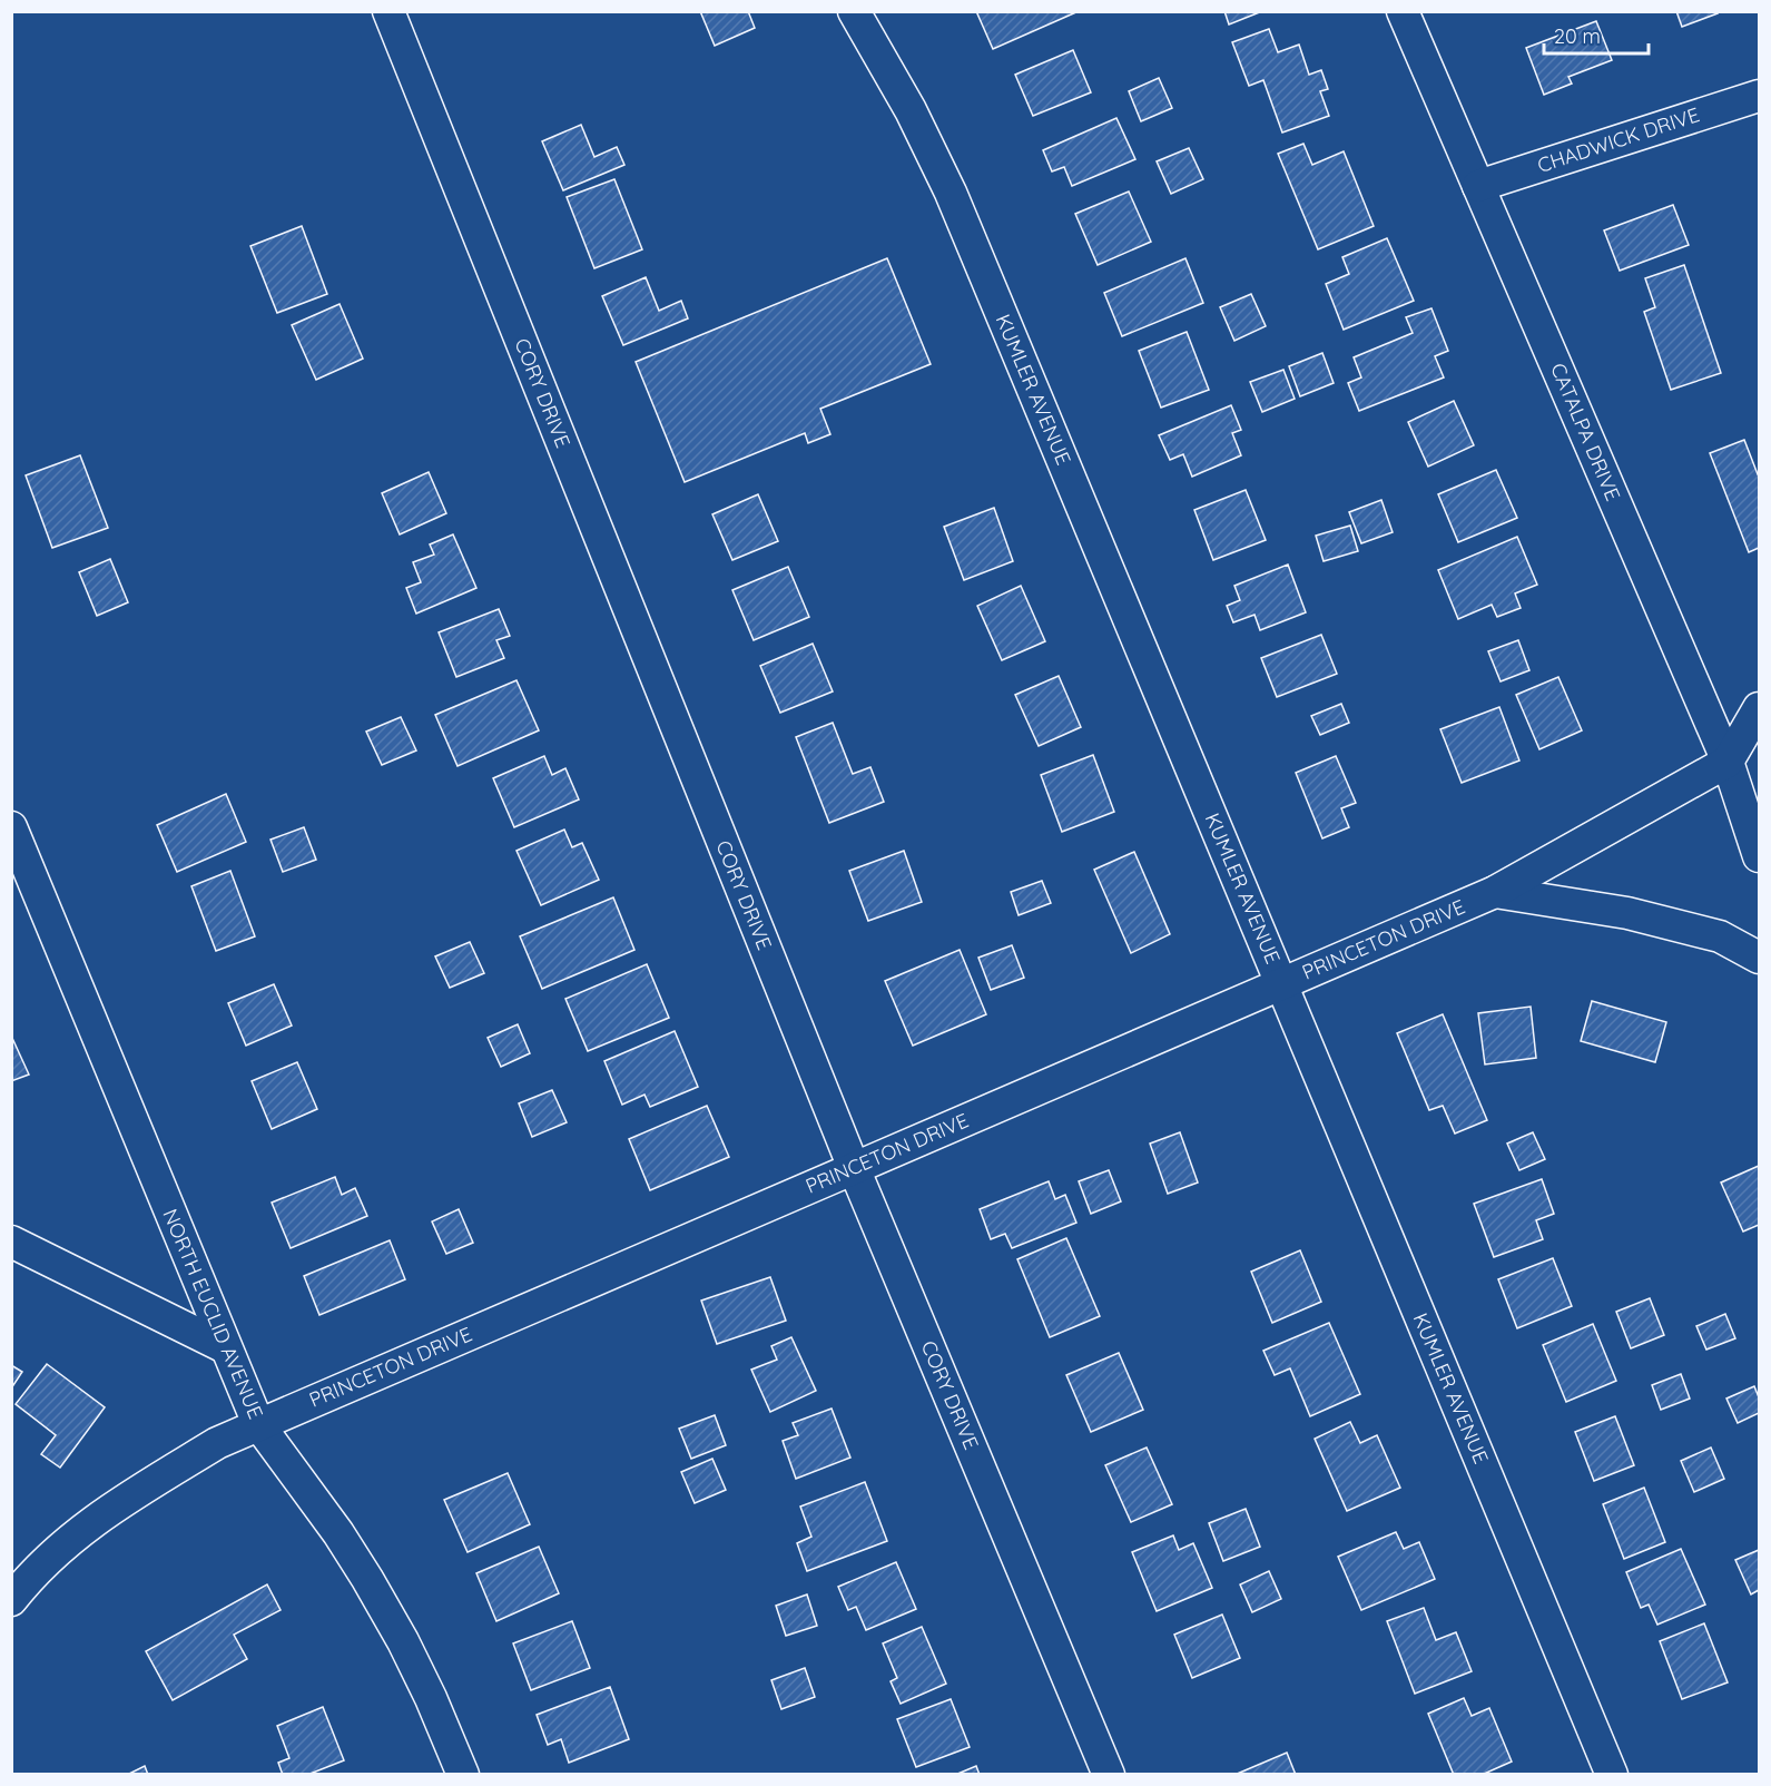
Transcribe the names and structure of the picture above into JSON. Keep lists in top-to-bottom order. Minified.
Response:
{"streets":{"street":["CHADWICK DRIVE","KUMLER AVENUE","CORY DRIVE","CATALPA DRIVE","PRINCETON DRIVE","NORTH EUCLID AVENUE"]},"crossings":[["CHADWICK DRIVE","CATALPA DRIVE"],["KUMLER AVENUE","PRINCETON DRIVE"],["CORY DRIVE","PRINCETON DRIVE"],["CATALPA DRIVE","PRINCETON DRIVE"],["PRINCETON DRIVE","NORTH EUCLID AVENUE"]],"scale_bar":"20 m"}
